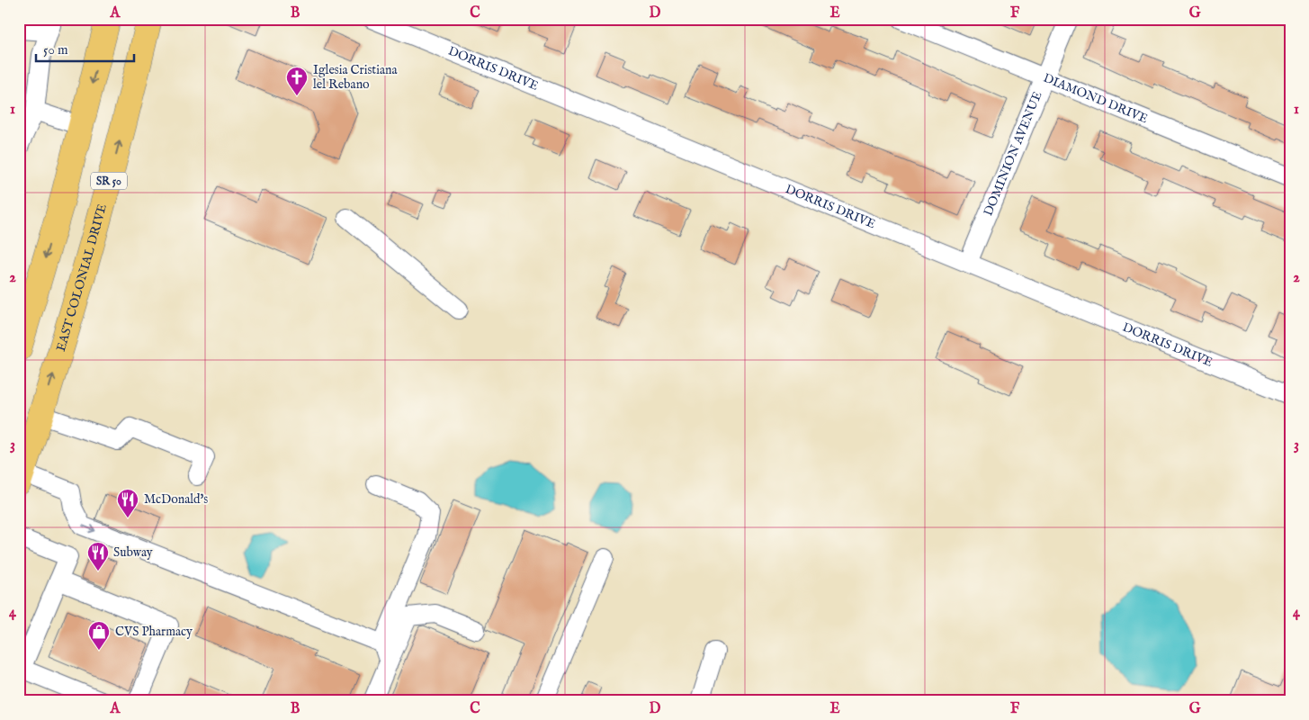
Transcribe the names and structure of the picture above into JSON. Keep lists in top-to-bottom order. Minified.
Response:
{"streets":{"highway":["SR 50","EAST COLONIAL DRIVE"],"street":["DORRIS DRIVE","DIAMOND DRIVE","DOMINION AVENUE"]},"crossings":[["DORRIS DRIVE","DOMINION AVENUE"],["DIAMOND DRIVE","DOMINION AVENUE"]],"places":{"church":["Iglesia Cristiana lel Rebano"],"restaurant":["McDonald's","Subway"],"shop":["CVS Pharmacy"]},"scale_bar":"50 m","grid":{"columns":["A","B","C","D","E","F","G"],"rows":["1","2","3","4"]}}
